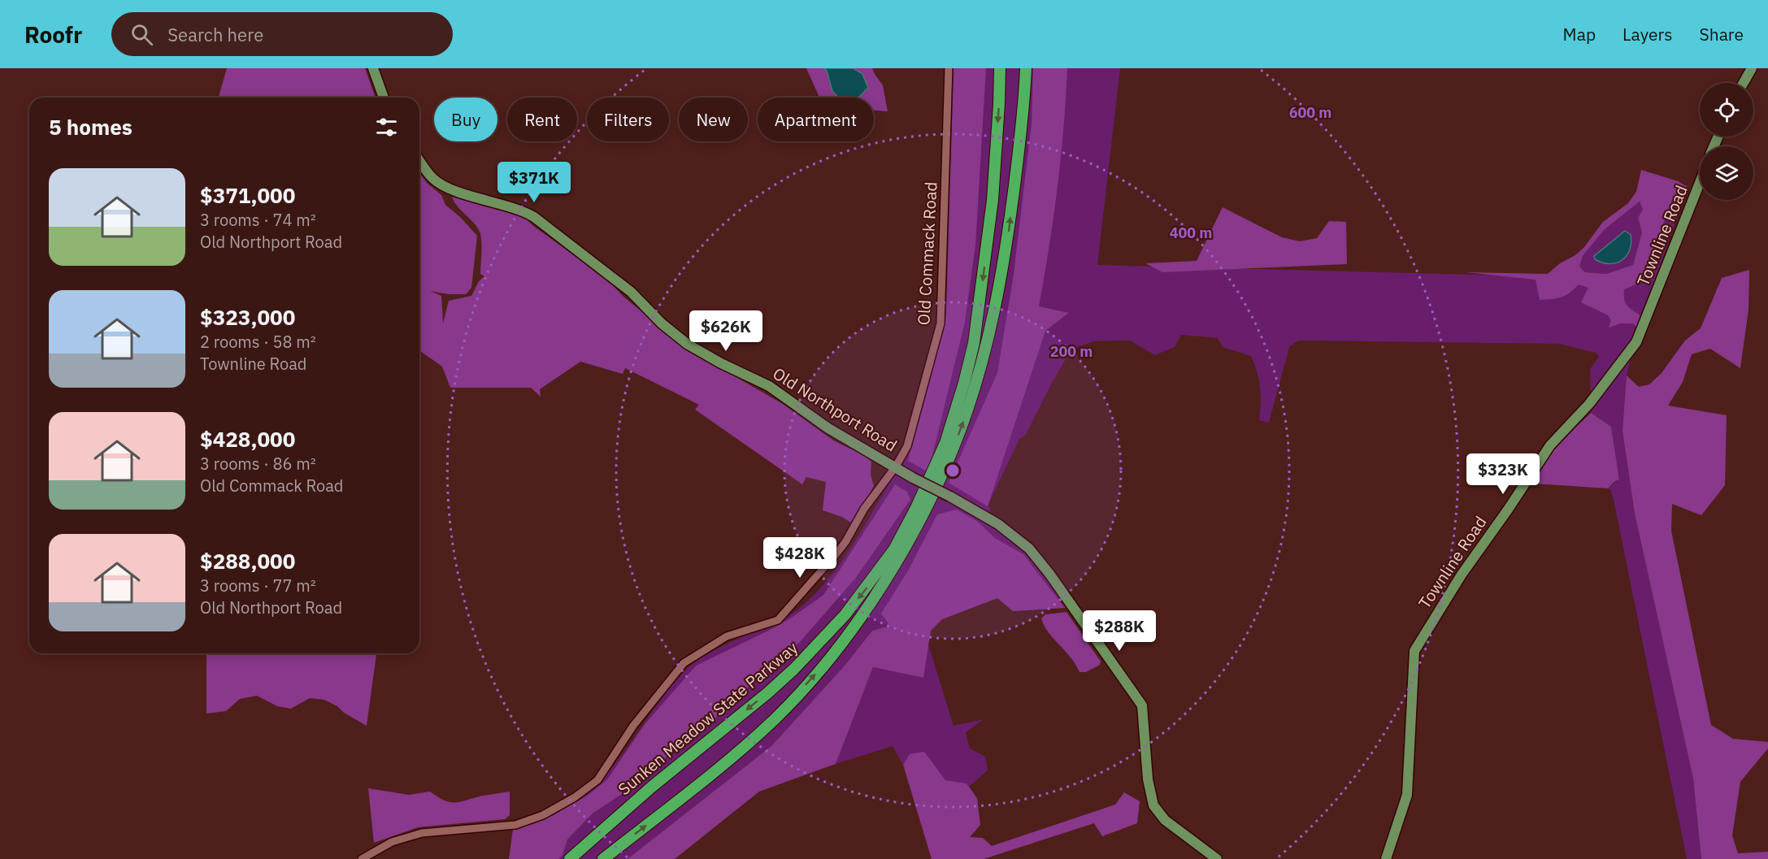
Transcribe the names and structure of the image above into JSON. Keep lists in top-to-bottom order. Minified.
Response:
{"streets":{"highway":["Sunken Meadow State Parkway"],"main road":["Townline Road","Old Northport Road"],"street":["Old Commack Road"]},"crossings":[["Old Commack Road","Old Northport Road"]],"page":{"header":"Roofr","search":"Search here","nav":["Map","Layers","Share"],"chip":["Buy","Rent","Filters","New","Apartment"],"heading":"5 homes","list":[{"name":"$371,000","note":"3 rooms · 74 m² · Old Northport Road"},{"name":"$323,000","note":"2 rooms · 58 m² · Townline Road"},{"name":"$428,000","note":"3 rooms · 86 m² · Old Commack Road"},{"name":"$288,000","note":"3 rooms · 77 m² · Old Northport Road"}],"price":["$371K","$626K","$323K","$428K","$288K"]},"rings":["600 m","400 m","200 m"]}
